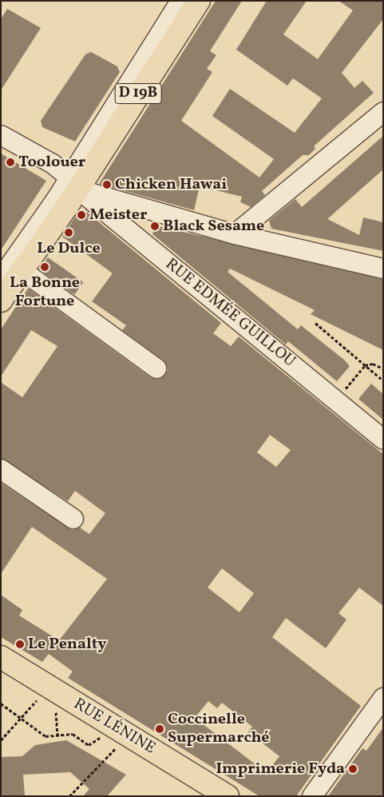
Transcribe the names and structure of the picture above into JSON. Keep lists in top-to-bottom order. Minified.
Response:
{"streets":{"main road":["D 19B","RUE LÉNINE"],"street":["RUE EDMÉE GUILLOU"]},"crossings":[["D 19B","RUE EDMÉE GUILLOU"]],"places":["Toolouer","Chicken Hawai","Meister","Black Sesame","Le Dulce","La Bonne Fortune","Le Penalty","Coccinelle Supermarché","Imprimerie Fyda"]}
